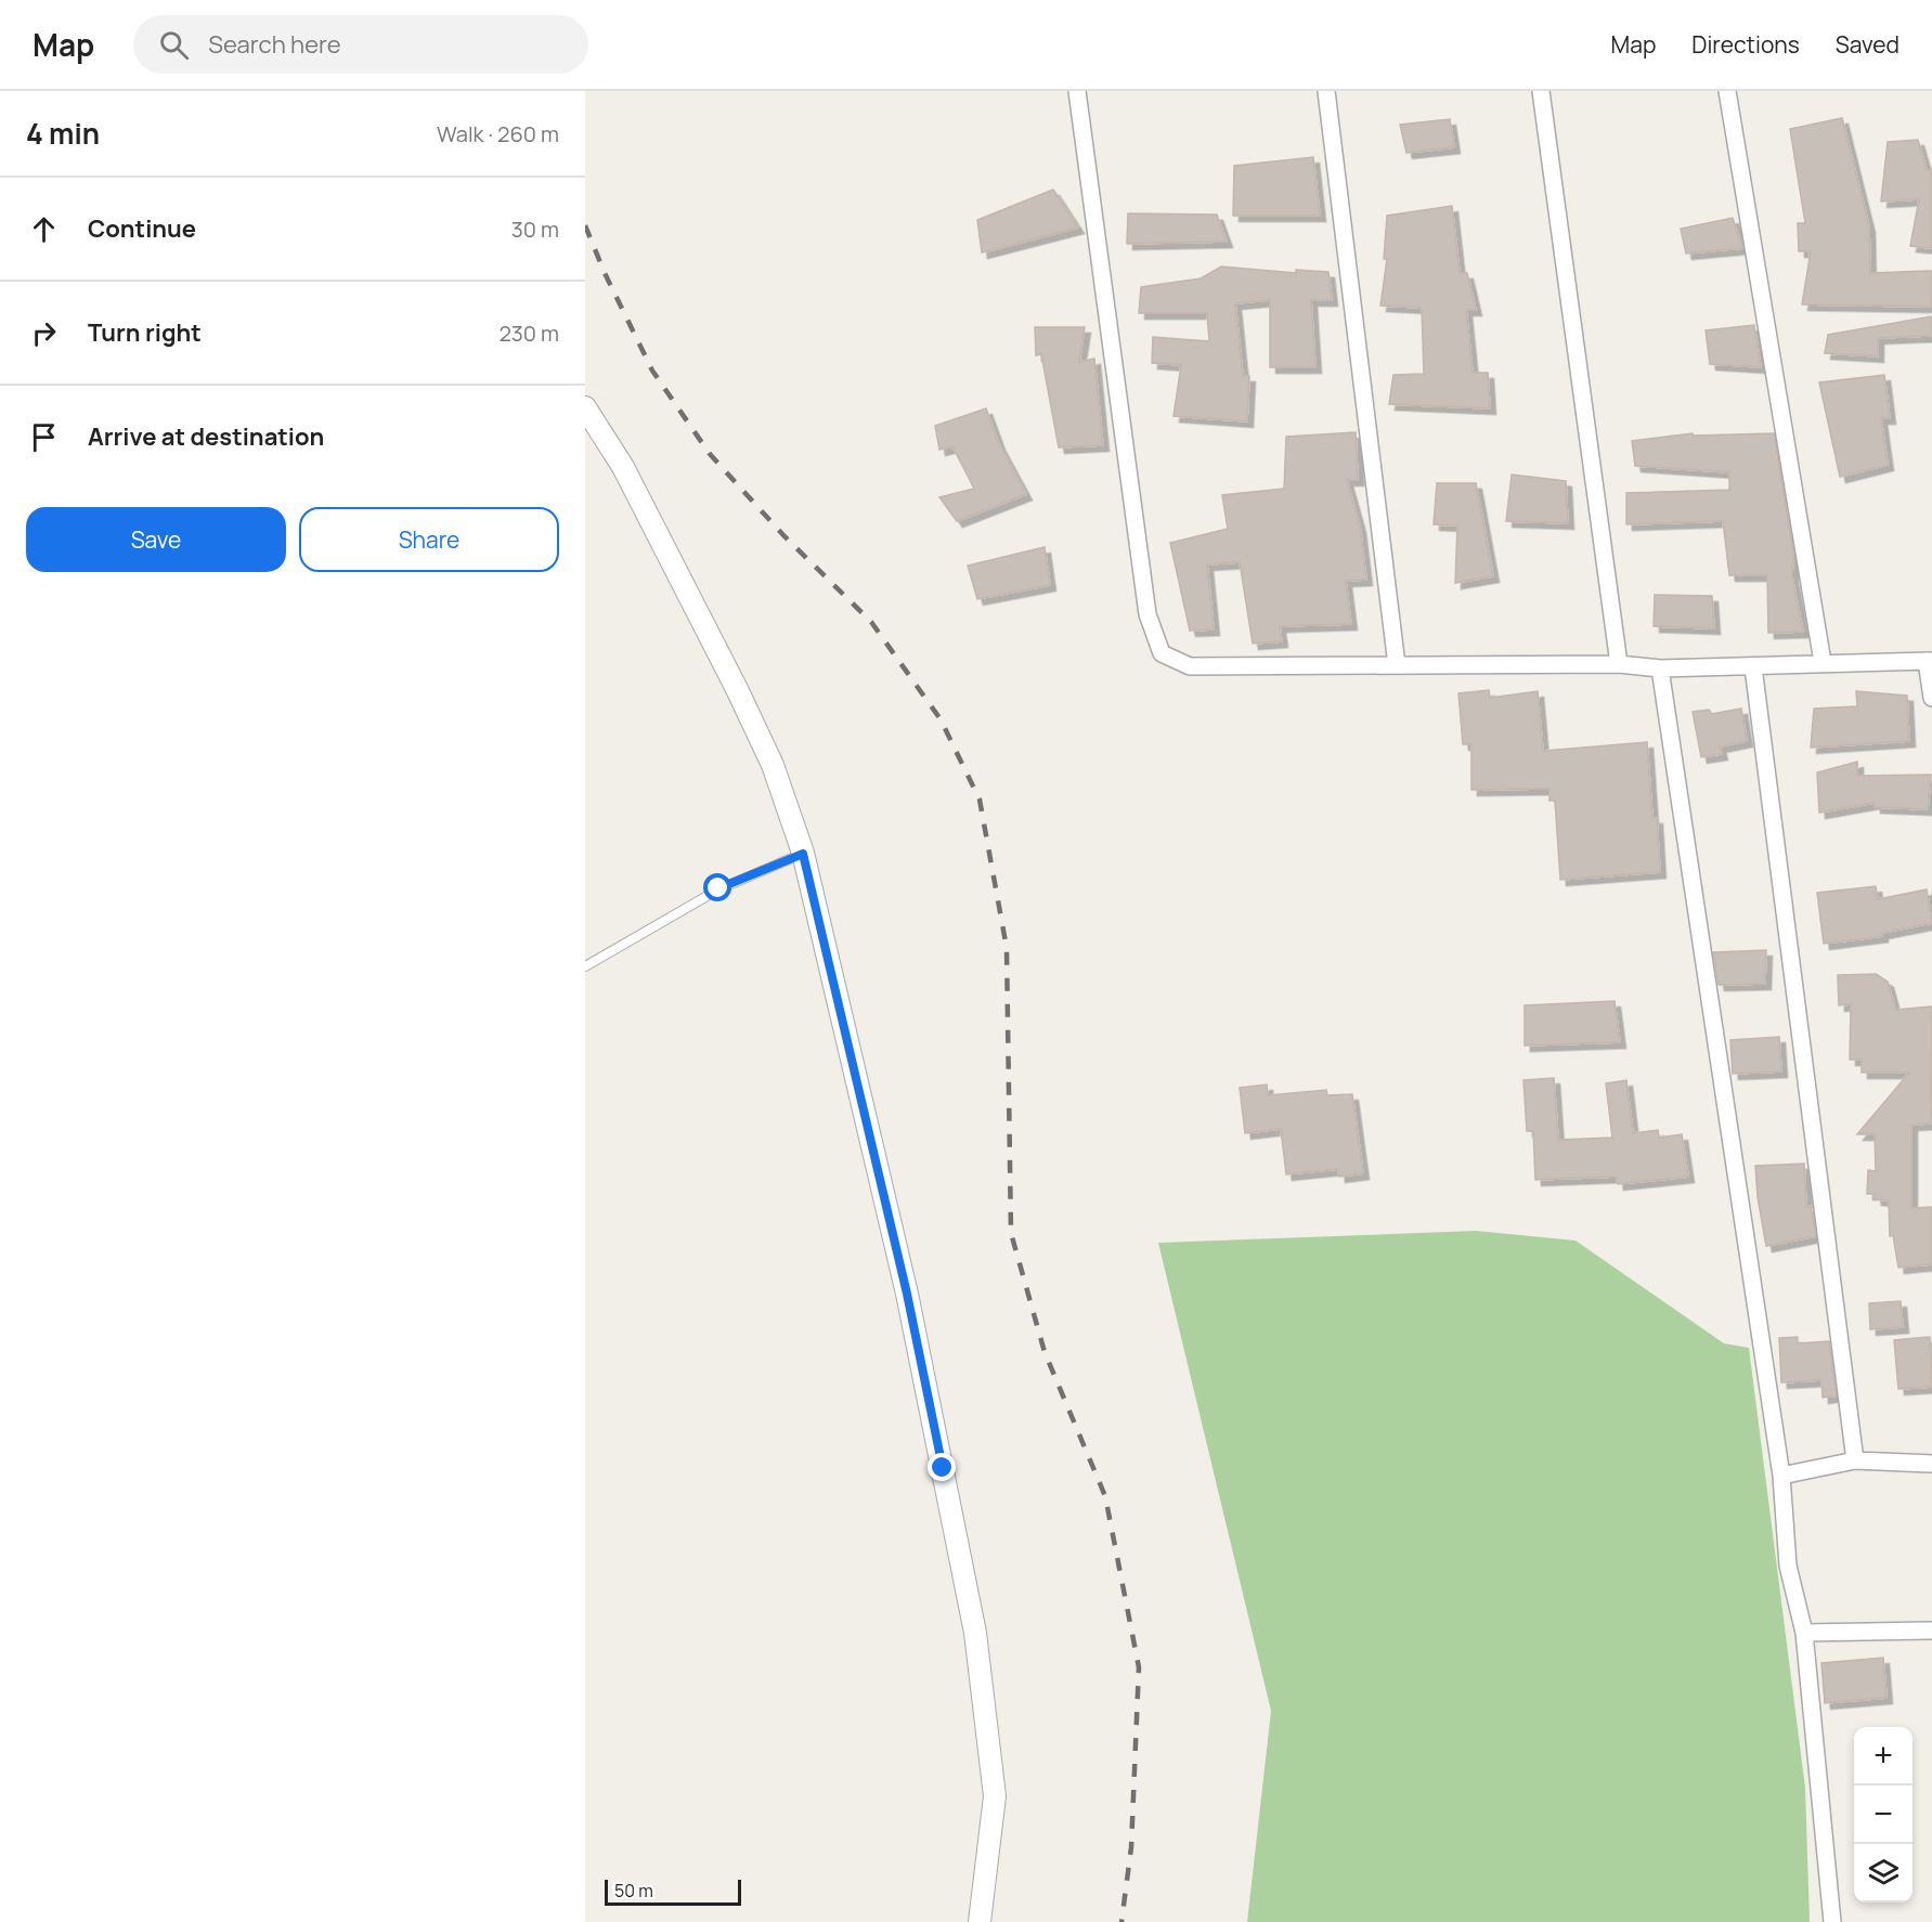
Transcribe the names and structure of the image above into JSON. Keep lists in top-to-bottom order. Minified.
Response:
{"scale_bar":"50 m","page":{"header":"Map","search":"Search here","nav":["Map","Directions","Saved"],"heading":["4 min","Walk · 260 m"],"list":[["Continue","30 m"],["Turn right","230 m"],"Arrive at destination"],"buttons":["Save","Share"],"map_buttons":["+","−"],"scale":"50 m"}}
